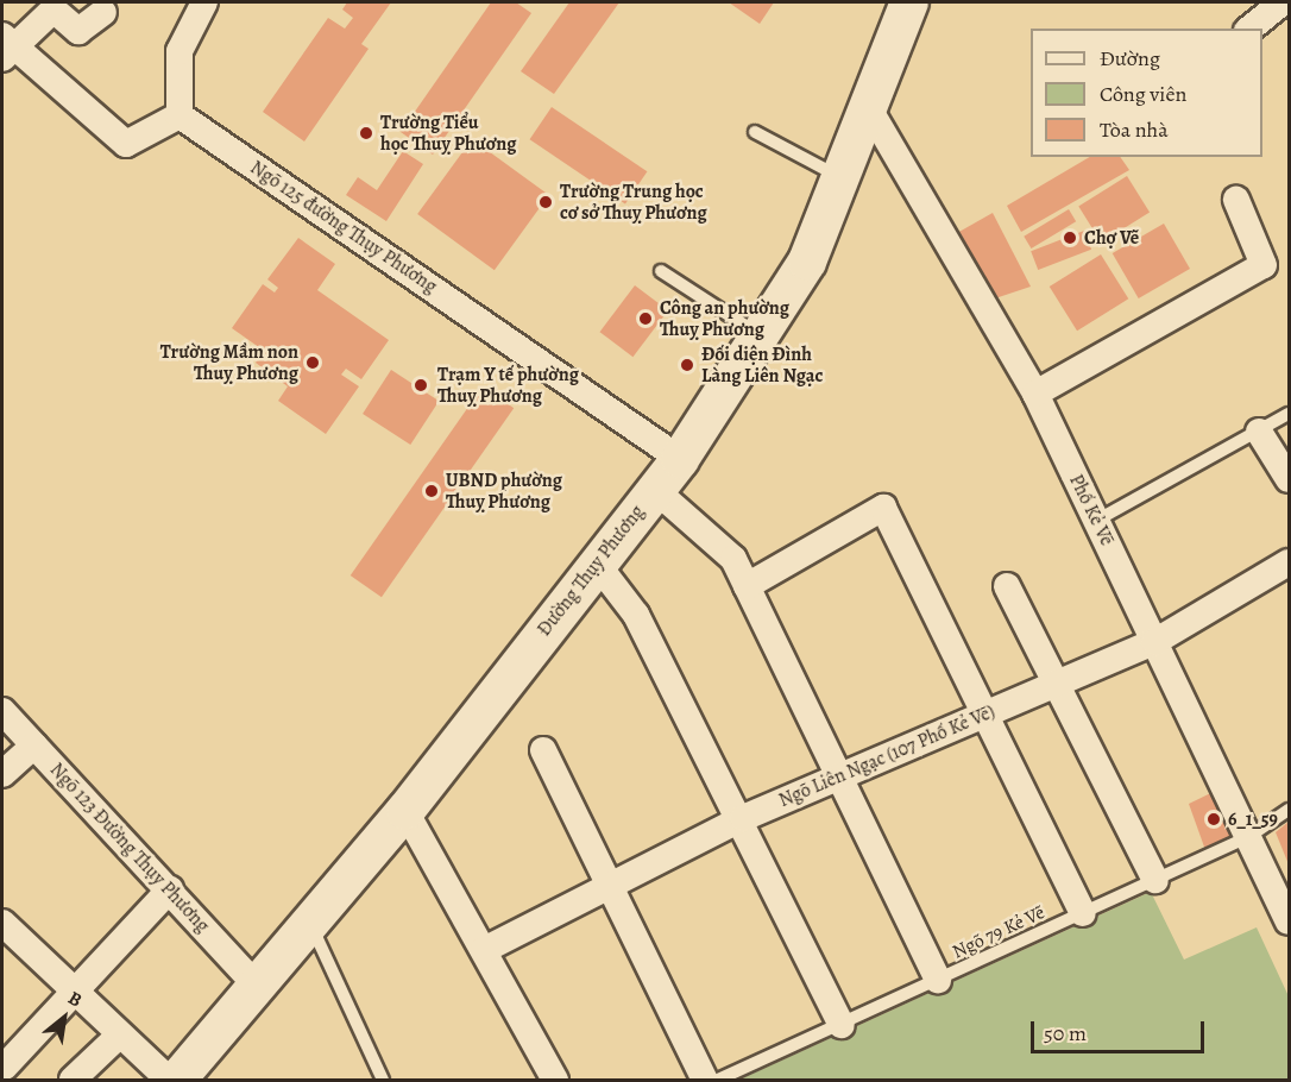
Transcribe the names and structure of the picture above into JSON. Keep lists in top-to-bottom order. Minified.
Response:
{"streets":{"main road":["Đường Thụy Phương"],"street":["Ngõ 125 đường Thụy Phương","Phố Kẻ Vẽ","Ngõ Liên Ngạc (107 Phố Kẻ Vẽ)","Ngõ 123 Đường Thụy Phương"],"lane":["Ngõ 79 Kẻ Vẽ"]},"crossings":[["Ngõ 125 đường Thụy Phương","Đường Thụy Phương"],["Phố Kẻ Vẽ","Đường Thụy Phương"],["Phố Kẻ Vẽ","Ngõ Liên Ngạc (107 Phố Kẻ Vẽ)"],["Phố Kẻ Vẽ","Ngõ 79 Kẻ Vẽ"],["Đường Thụy Phương","Ngõ 123 Đường Thụy Phương"]],"places":["Trường Tiểu học Thuỵ Phương","Trường Trung học cơ sở Thuỵ Phương","Chợ Vẽ","Công an phường Thuỵ Phương","Trường Mầm non Thuỵ Phương","Đối diện Đình Làng Liên Ngạc","Trạm Y tế phường Thuỵ Phương","UBND phường Thuỵ Phương","6_1_59"],"legend":["Đường","Công viên","Tòa nhà"],"scale_bar":"50 m","north":"top right"}
